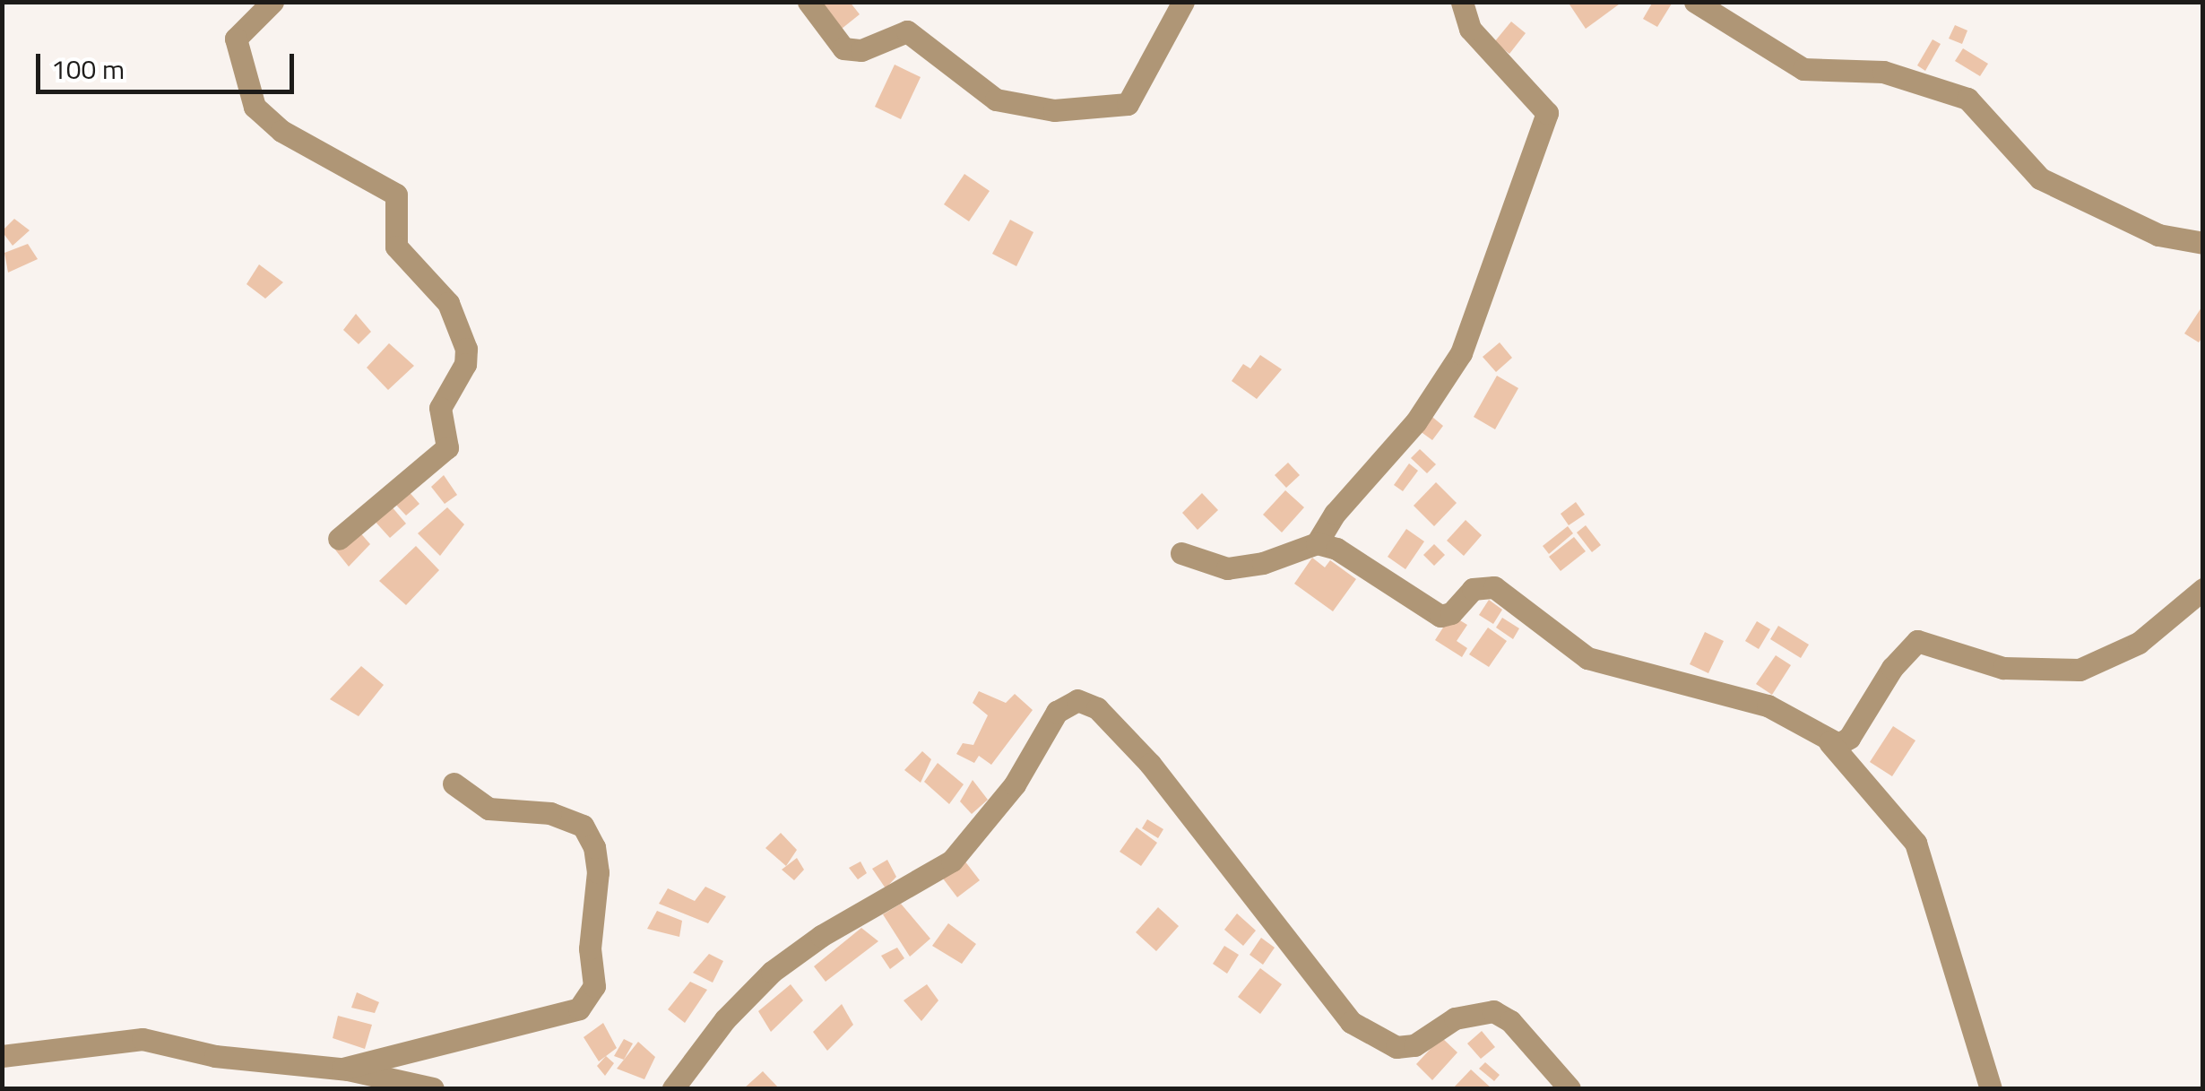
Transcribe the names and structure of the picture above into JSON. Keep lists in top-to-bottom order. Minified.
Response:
{"scale_bar":"100 m"}
